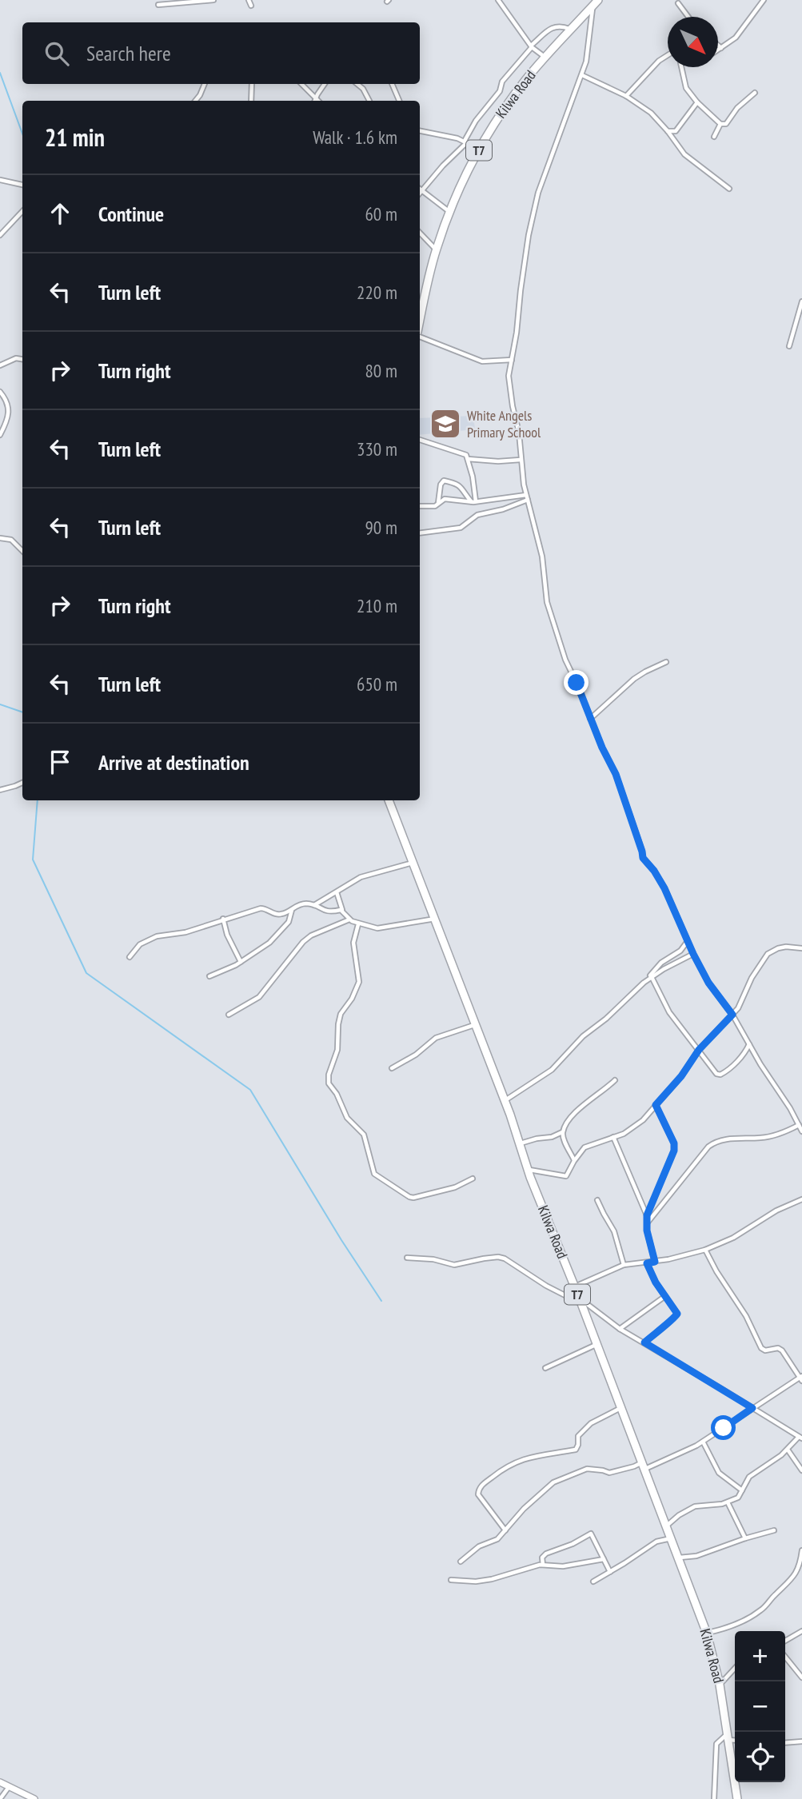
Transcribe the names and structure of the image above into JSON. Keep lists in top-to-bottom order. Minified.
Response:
{"streets":{"highway":["Kilwa Road","T7"]},"places":{"school or university":["White Angels Primary School"]},"north":"bottom right","page":{"search":"Search here","heading":["21 min","Walk · 1.6 km"],"list":[["Continue","60 m"],["Turn left","220 m"],["Turn right","80 m"],["Turn left","330 m"],["Turn left","90 m"],["Turn right","210 m"],["Turn left","650 m"],"Arrive at destination"],"map_buttons":["+","−"]}}
